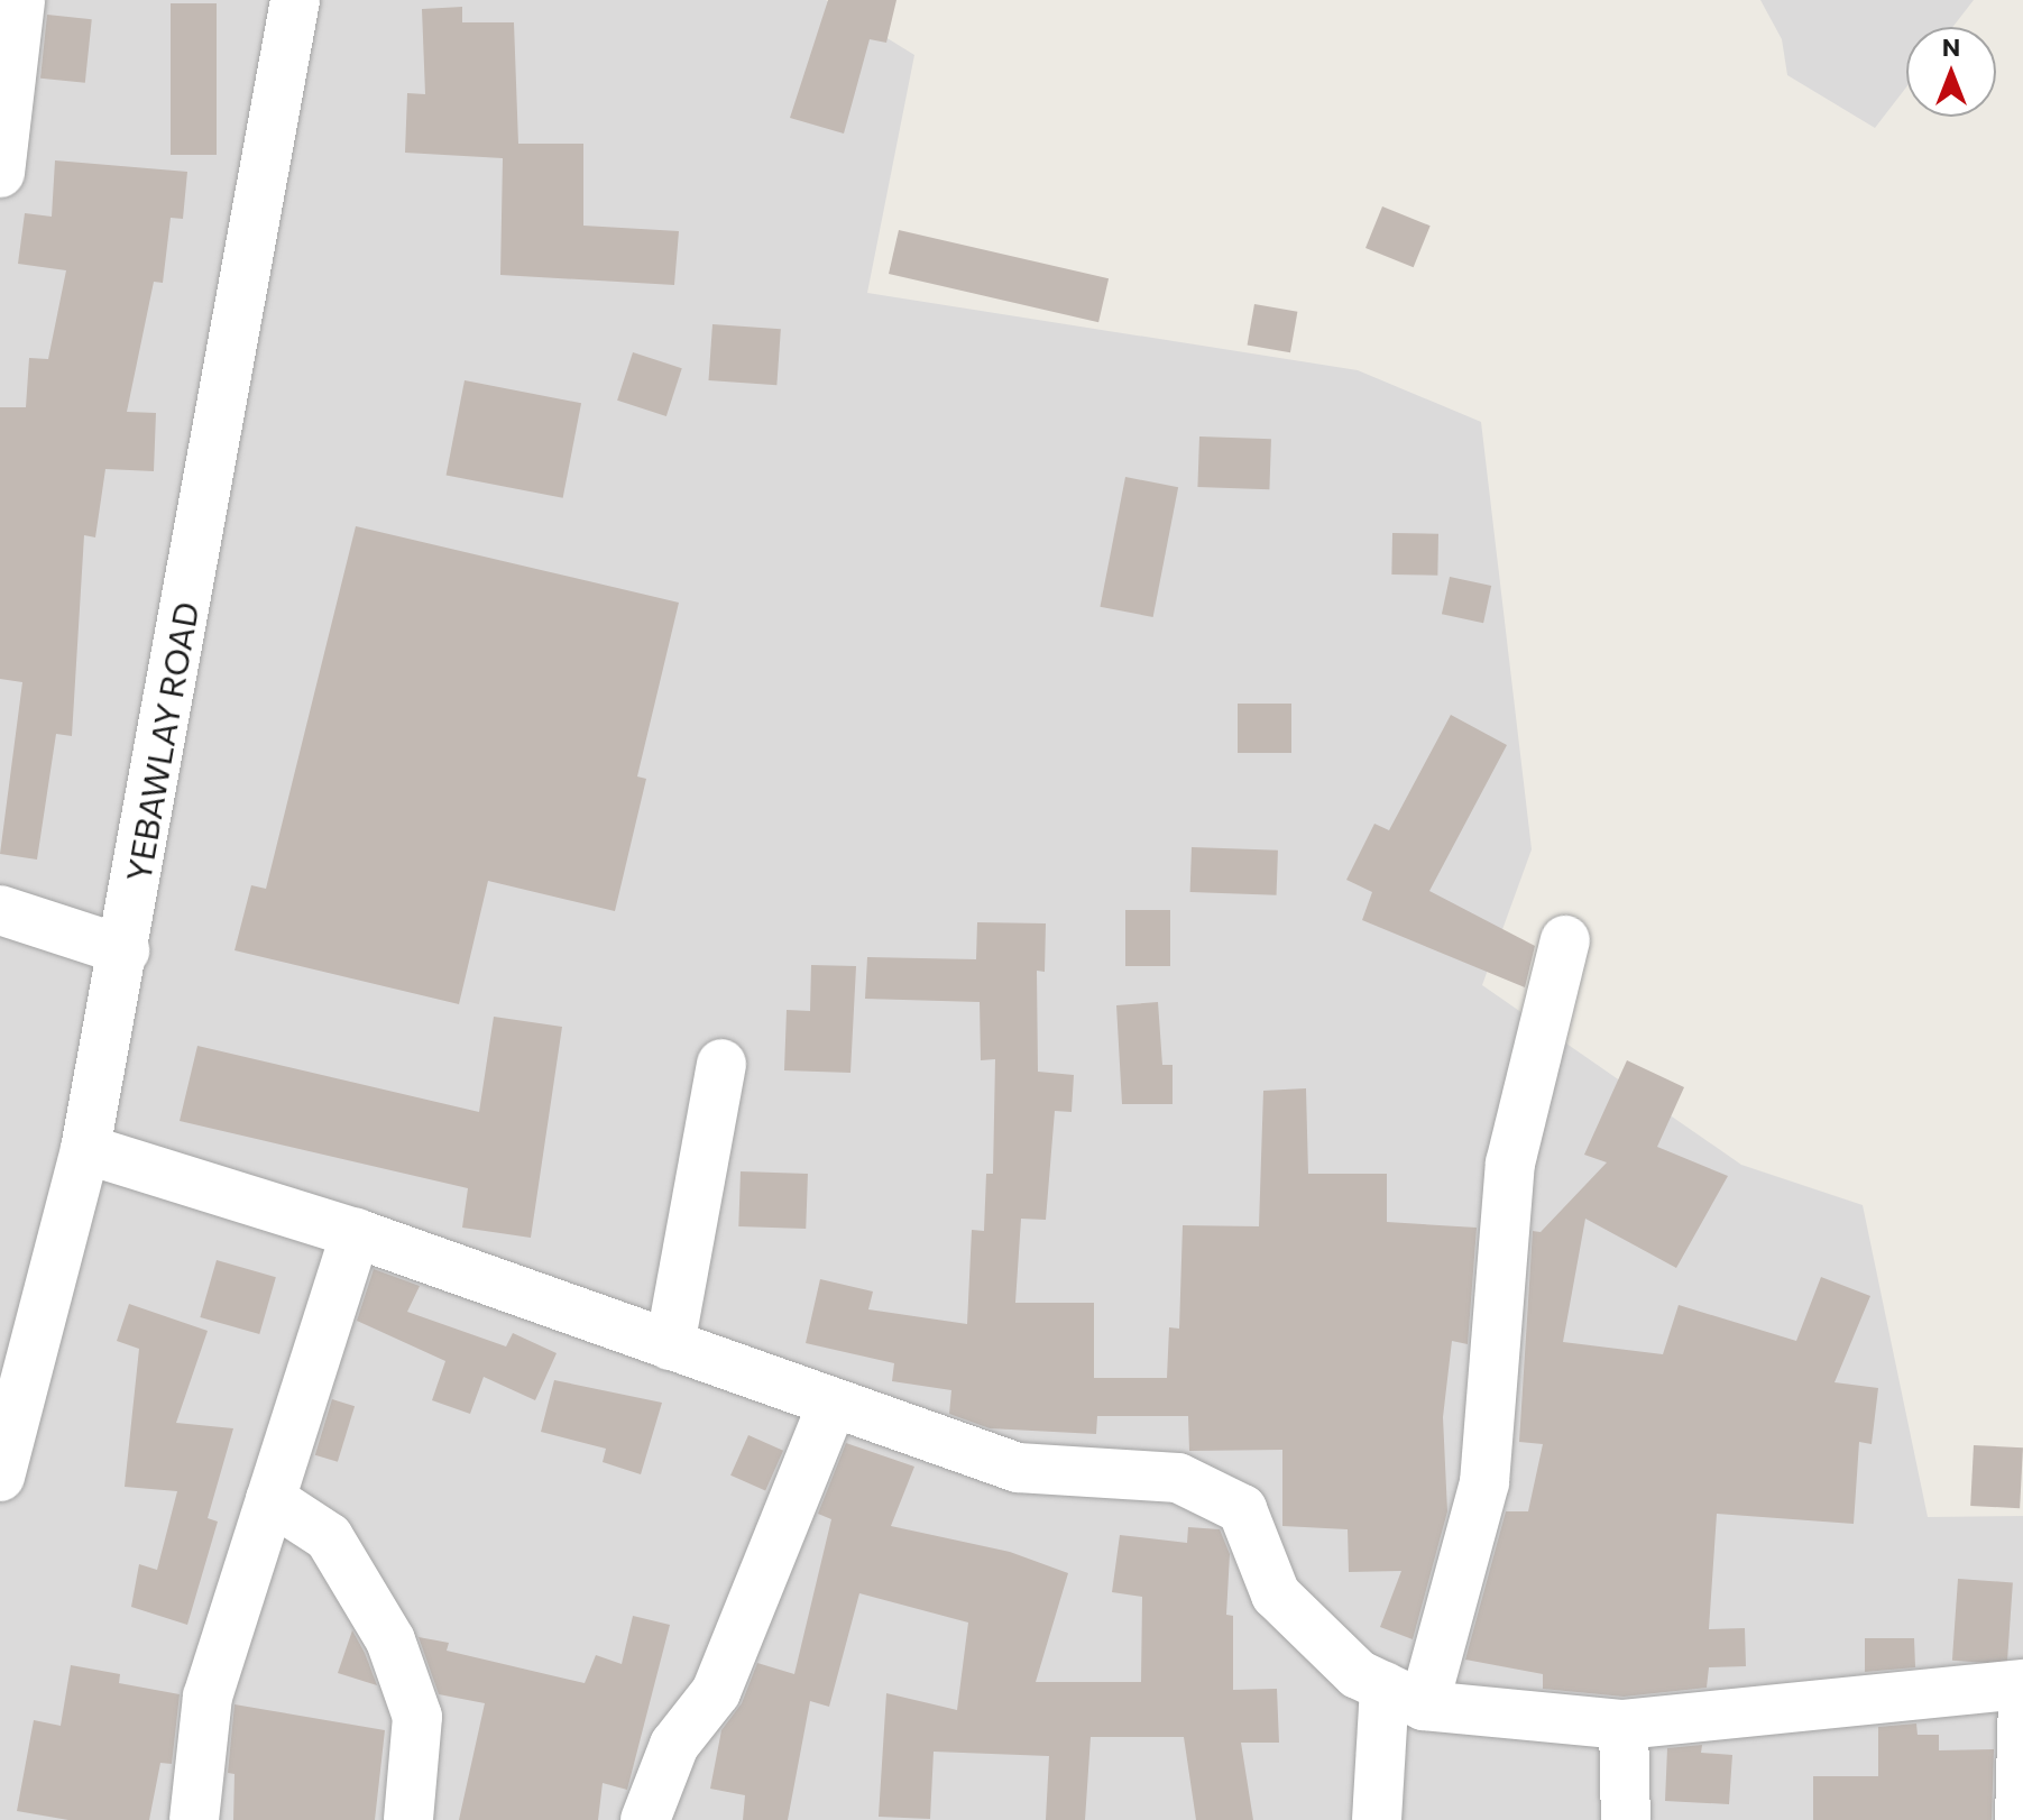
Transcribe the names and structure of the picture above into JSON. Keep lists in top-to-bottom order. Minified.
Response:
{"streets":{"street":["YEBAWLAY ROAD"]},"north":"top"}
